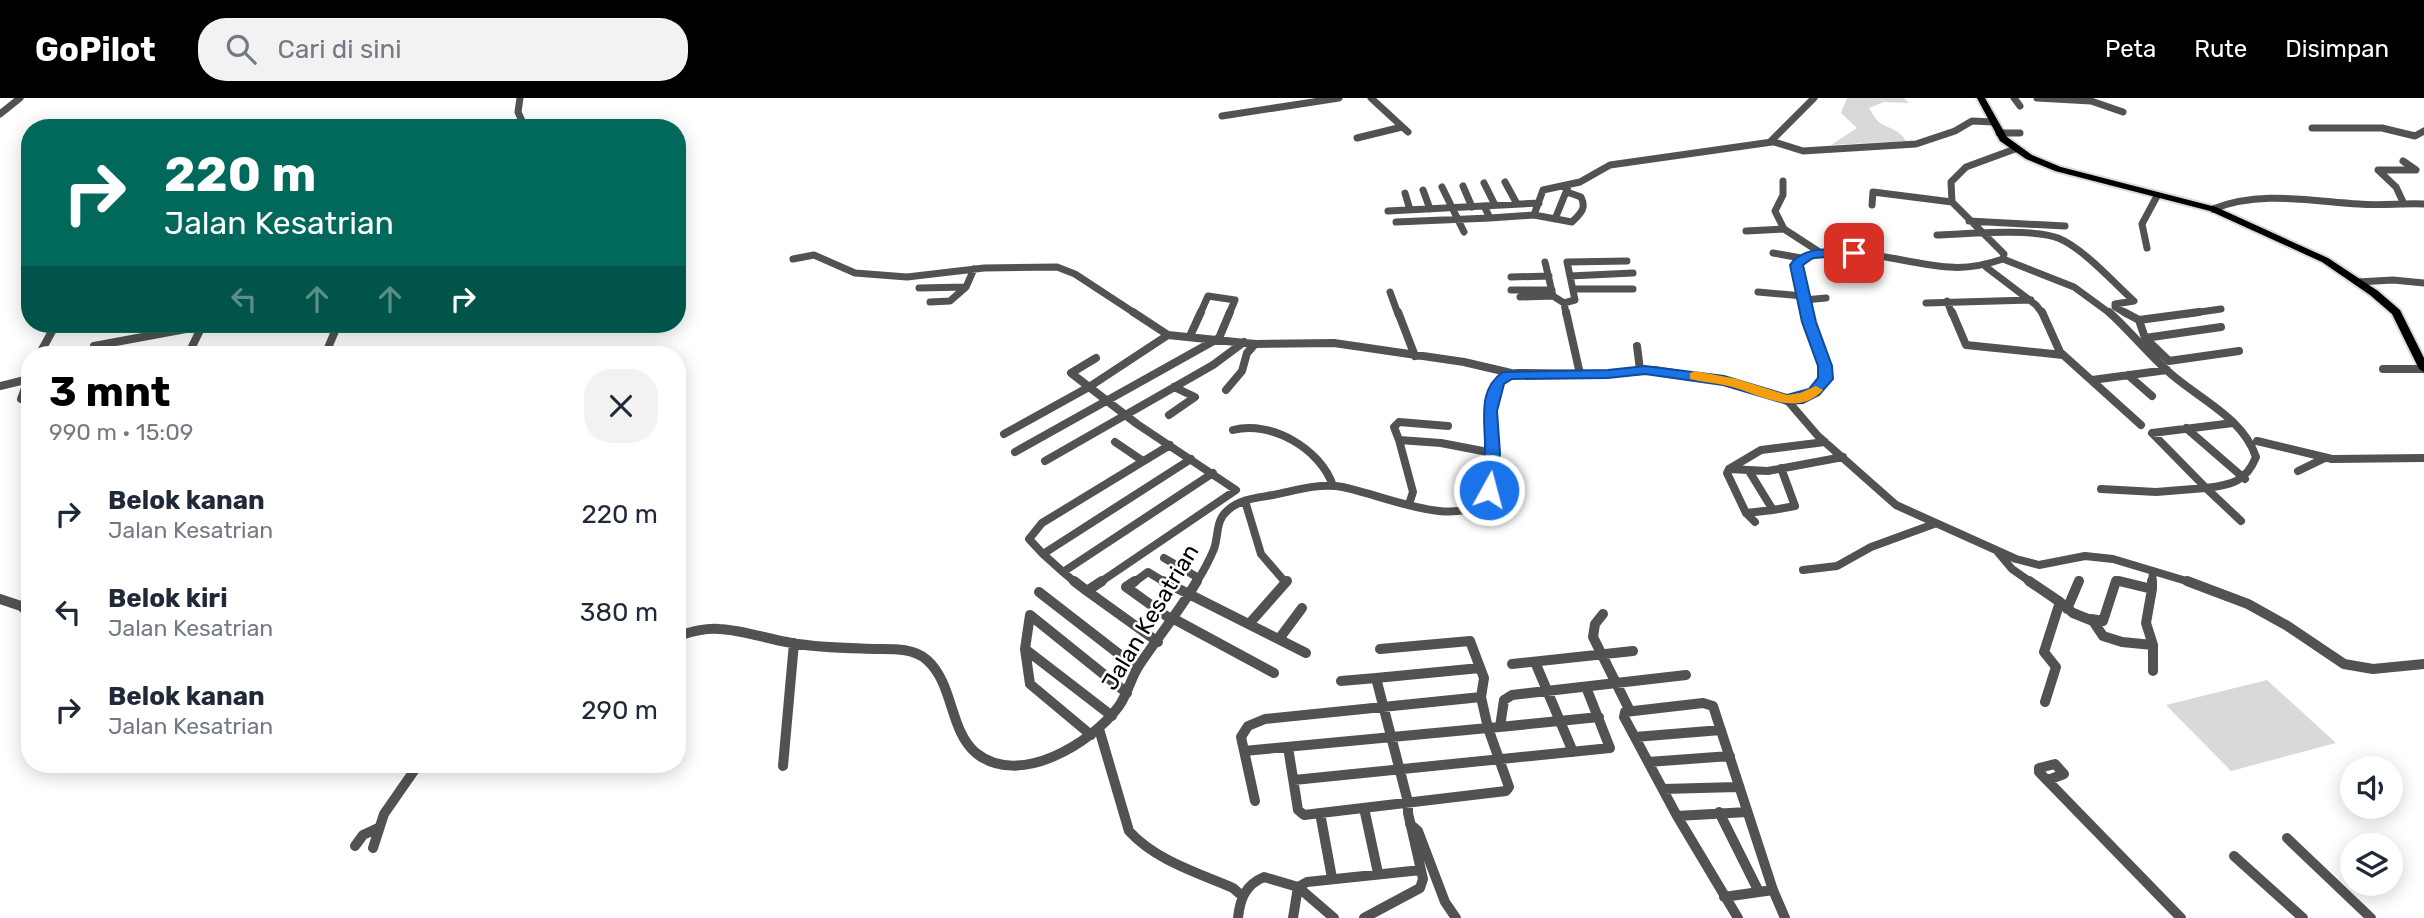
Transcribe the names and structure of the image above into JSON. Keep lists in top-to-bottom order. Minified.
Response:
{"streets":{"street":["Jalan Kesatrian"]},"page":{"header":"GoPilot","search":"Cari di sini","nav":["Peta","Rute","Disimpan"],"turn":["220 m","Jalan Kesatrian"],"heading":["3 mnt","990 m · 15:09"],"list":[{"name":"Belok kanan","note":"Jalan Kesatrian","value":"220 m"},{"name":"Belok kiri","note":"Jalan Kesatrian","value":"380 m"},{"name":"Belok kanan","note":"Jalan Kesatrian","value":"290 m"}]}}
